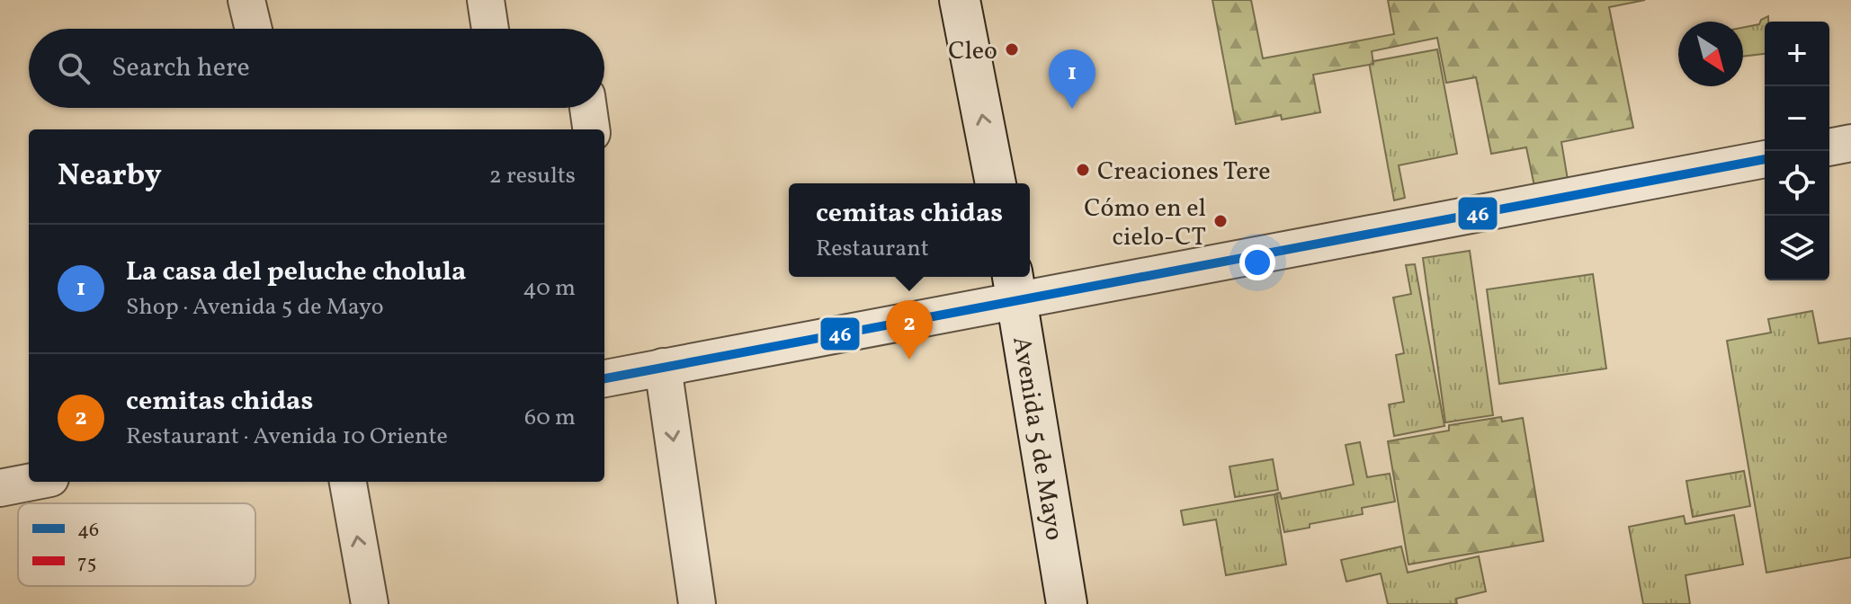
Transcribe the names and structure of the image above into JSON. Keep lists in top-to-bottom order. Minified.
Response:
{"streets":{"street":["Avenida 5 de Mayo"]},"places":["Cleo","Creaciones Tere","Cómo en el cielo-CT"],"lines":["transit line 46"],"legend":["46","75"],"north":"bottom right","page":{"map_buttons":["+","−"],"search":"Search here","pins":["1","2"],"heading":["Nearby","2 results"],"popup":["cemitas chidas","Restaurant"],"list":[{"mark":"1","name":"La casa del peluche cholula","note":"Shop · Avenida 5 de Mayo","value":"40 m"},{"mark":"2","name":"cemitas chidas","note":"Restaurant · Avenida 10 Oriente","value":"60 m"}]}}
